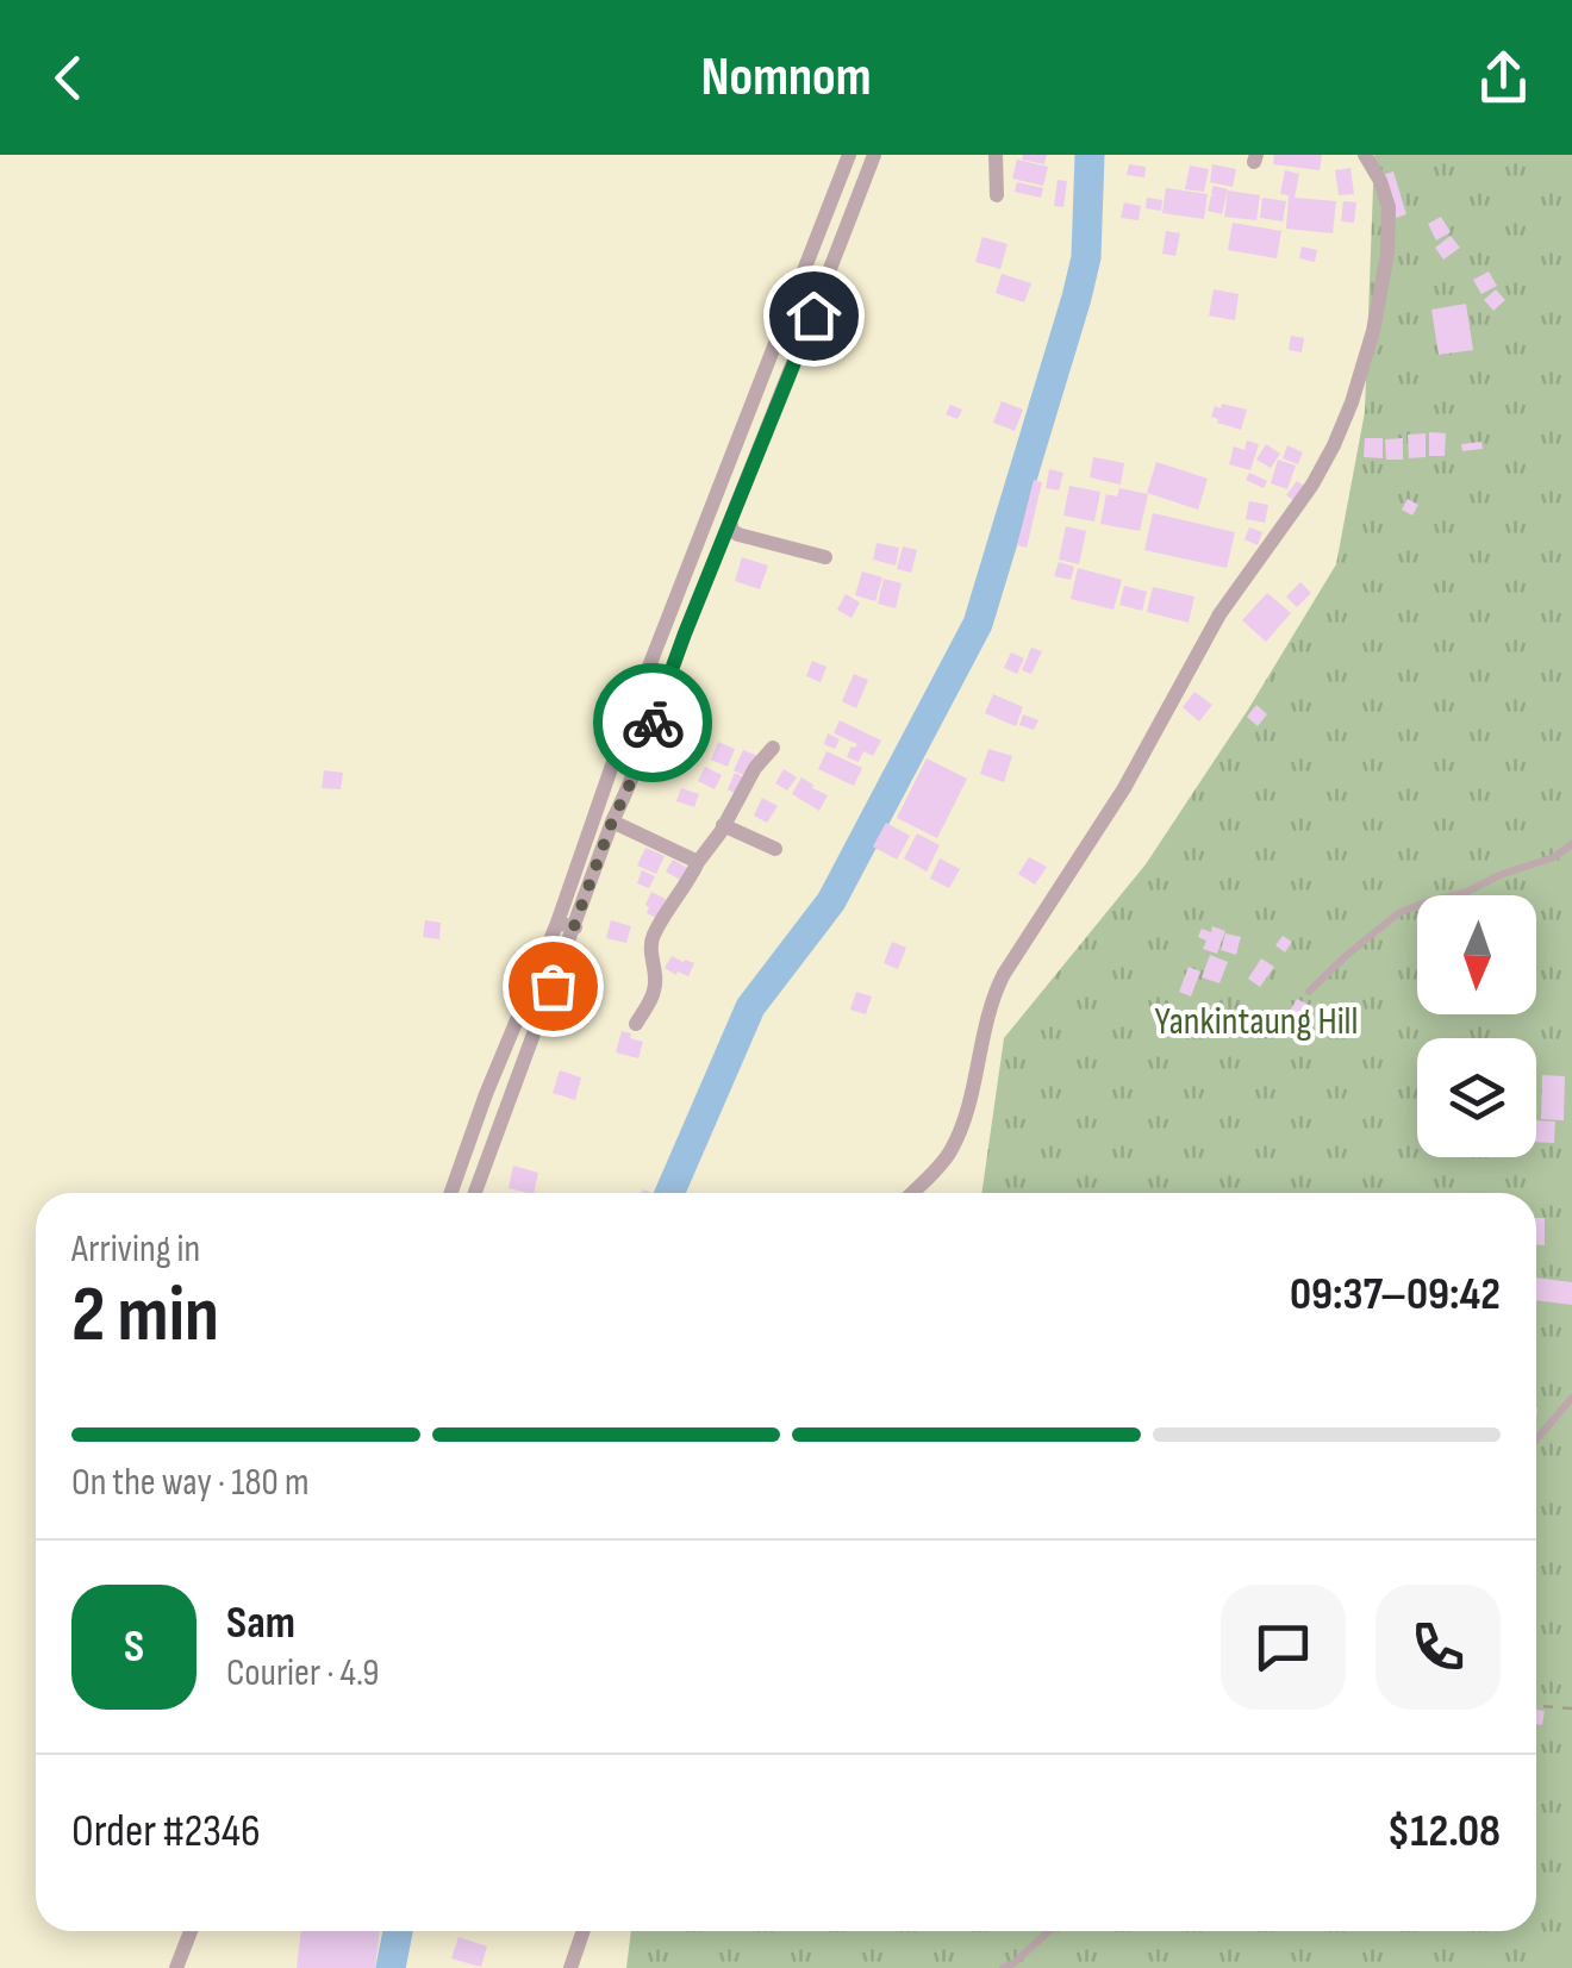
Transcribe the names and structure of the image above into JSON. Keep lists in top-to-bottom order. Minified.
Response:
{"parks":["Yankintaung Hill"],"north":"bottom","page":{"header":"Nomnom","heading":["2 min","Arriving in","09:37–09:42"],"panel":["Sam","Courier · 4.9","Order #2346","$12.08"],"bar":"On the way · 180 m","round":"S"}}
